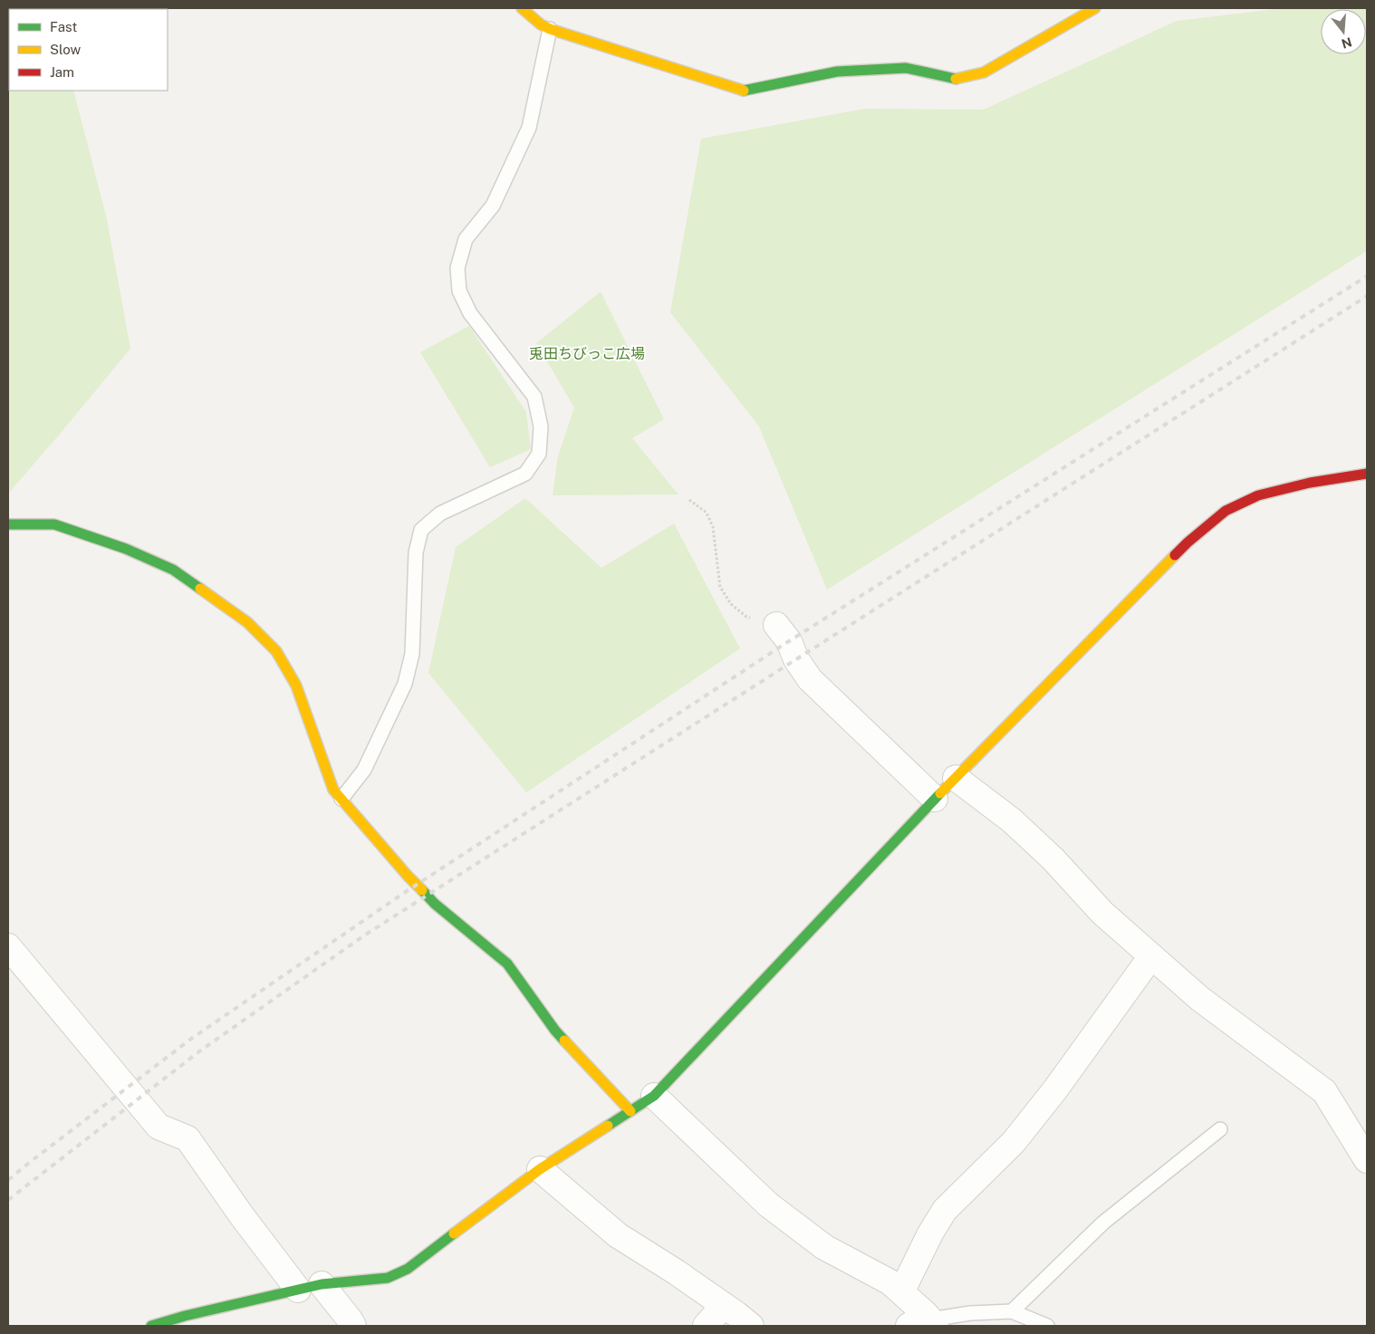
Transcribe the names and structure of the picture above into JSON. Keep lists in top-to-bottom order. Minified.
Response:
{"parks":["兎田ちびっこ広場"],"legend":["Fast","Slow","Jam"],"north":"bottom"}
